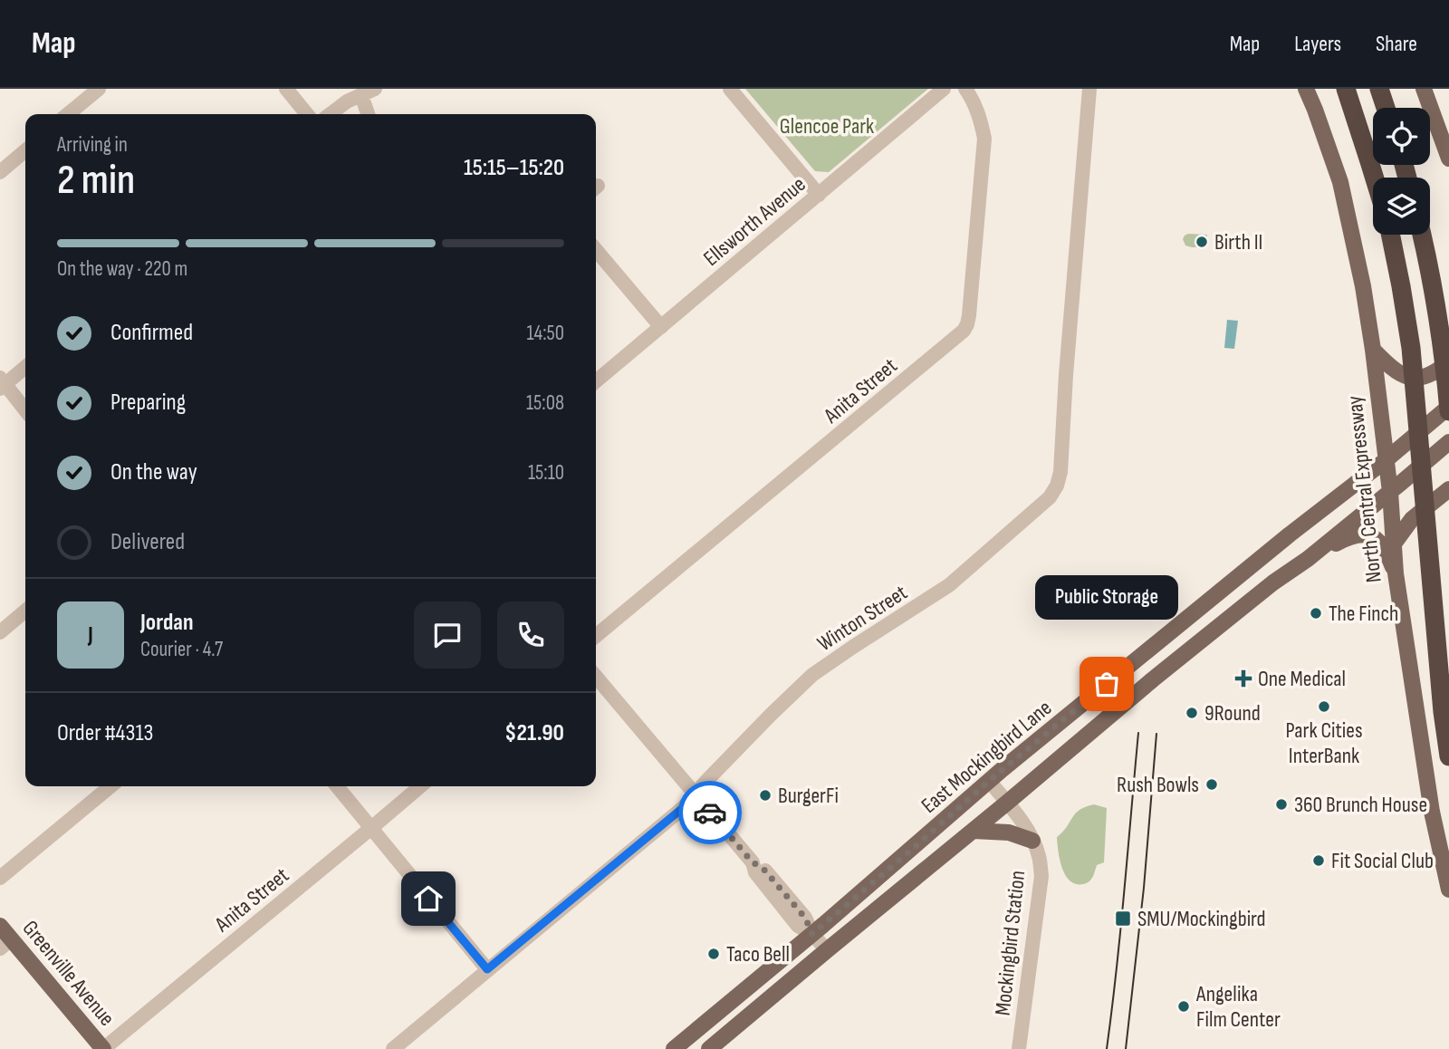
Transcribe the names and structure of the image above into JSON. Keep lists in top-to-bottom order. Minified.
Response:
{"streets":{"main road":["North Central Expressway","East Mockingbird Lane","Greenville Avenue"],"street":["Ellsworth Avenue","Anita Street","Winton Street","Mockingbird Station"]},"crossings":[["Anita Street","Greenville Avenue"],["North Central Expressway","East Mockingbird Lane"],["East Mockingbird Lane","Mockingbird Station"]],"parks":["Glencoe Park"],"places":{"other":["Birth II","The Finch","Public Storage","Park Cities InterBank","9Round","Rush Bowls","BurgerFi","360 Brunch House","Fit Social Club","Taco Bell","Angelika Film Center"],"health":["One Medical"],"transit":["SMU/Mockingbird"]},"page":{"header":"Map","nav":["Map","Layers","Share"],"heading":["2 min","Arriving in","15:15–15:20"],"panel":["Jordan","Courier · 4.7","Order #4313","$21.90"],"bar":"On the way · 220 m","list":[["Confirmed","14:50"],["Preparing","15:08"],["On the way","15:10"],"Delivered"],"bubble":"Public Storage","round":"J"}}
